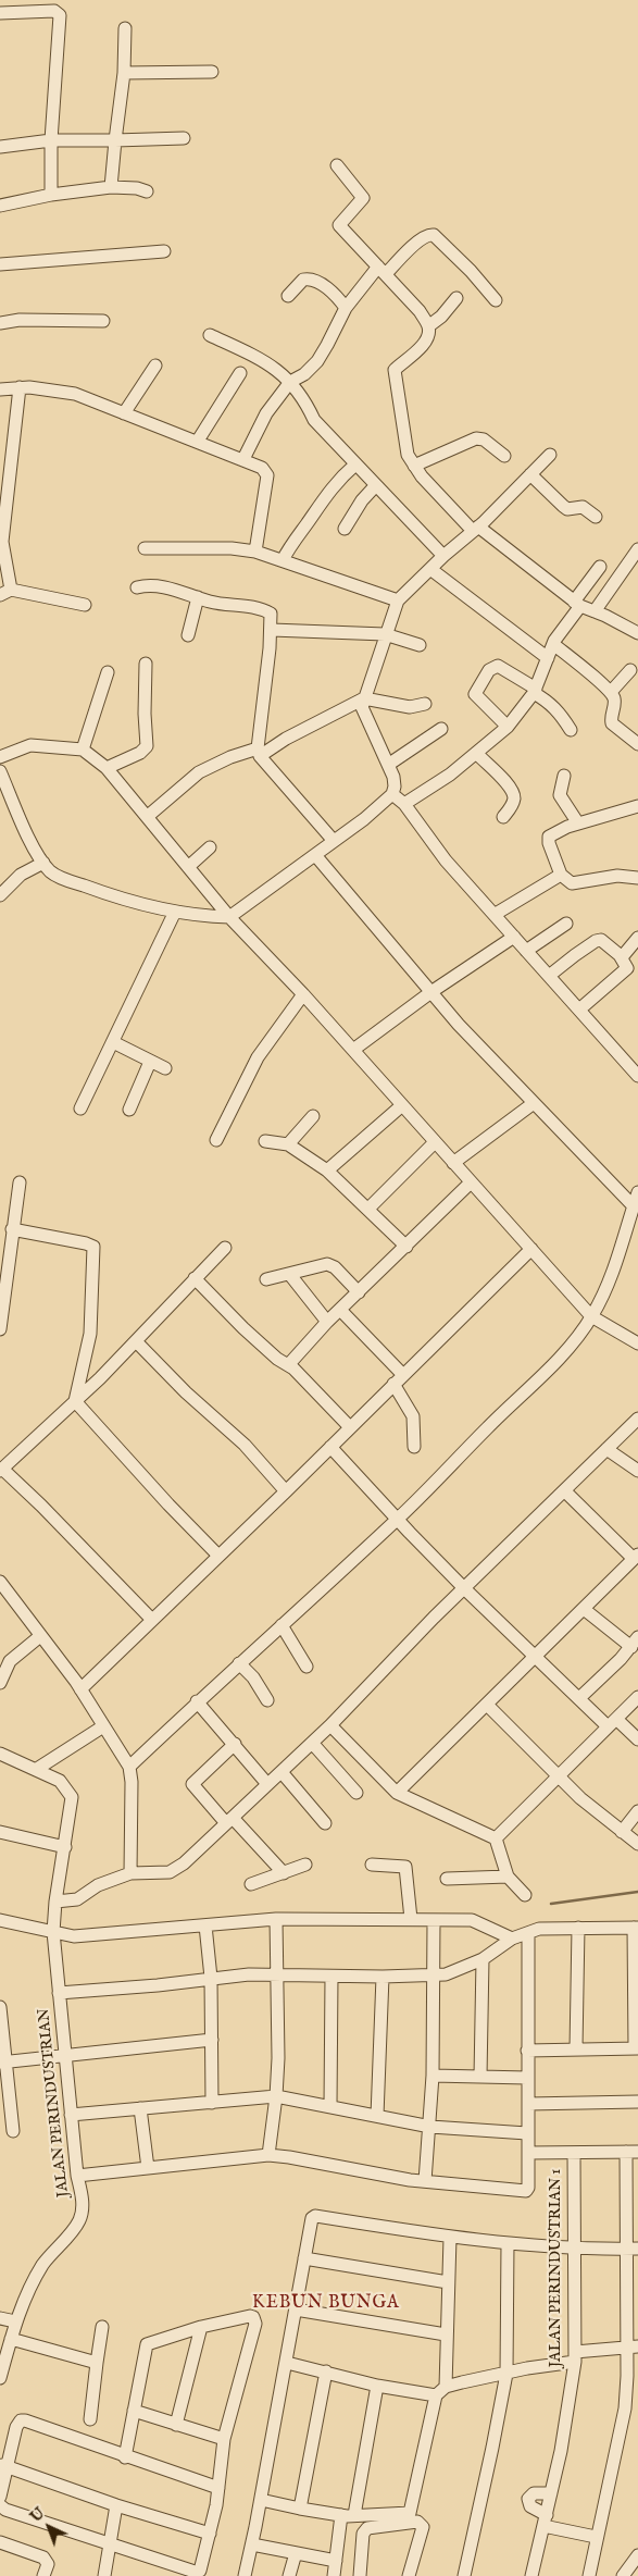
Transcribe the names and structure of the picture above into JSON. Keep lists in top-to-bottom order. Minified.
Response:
{"streets":{"street":["JALAN PERINDUSTRIAN","JALAN PERINDUSTRIAN 1"]},"districts":["KEBUN BUNGA"],"north":"top left"}
